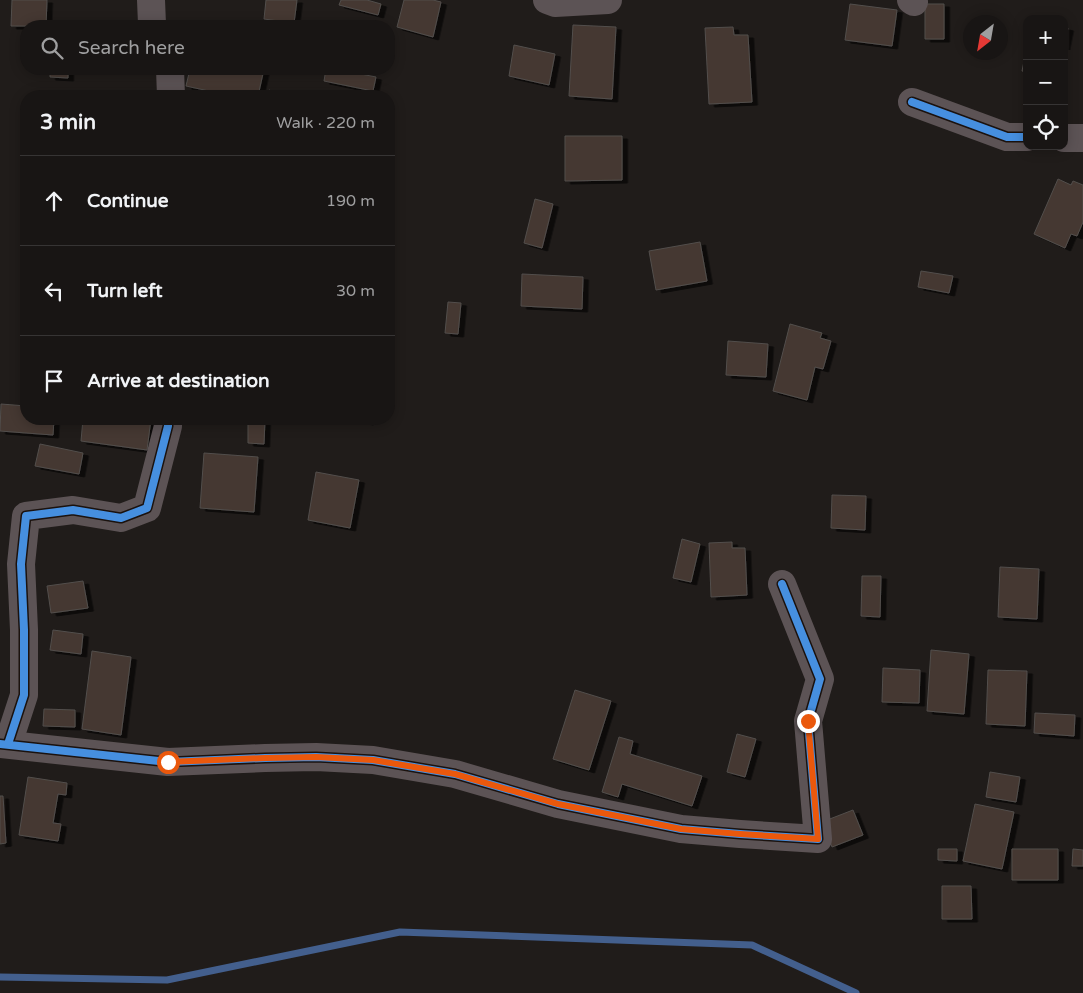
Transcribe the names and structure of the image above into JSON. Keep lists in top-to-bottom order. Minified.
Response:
{"north":"bottom left","page":{"map_buttons":["+","−"],"search":"Search here","heading":["3 min","Walk · 220 m"],"list":[["Continue","190 m"],["Turn left","30 m"],"Arrive at destination"]}}
